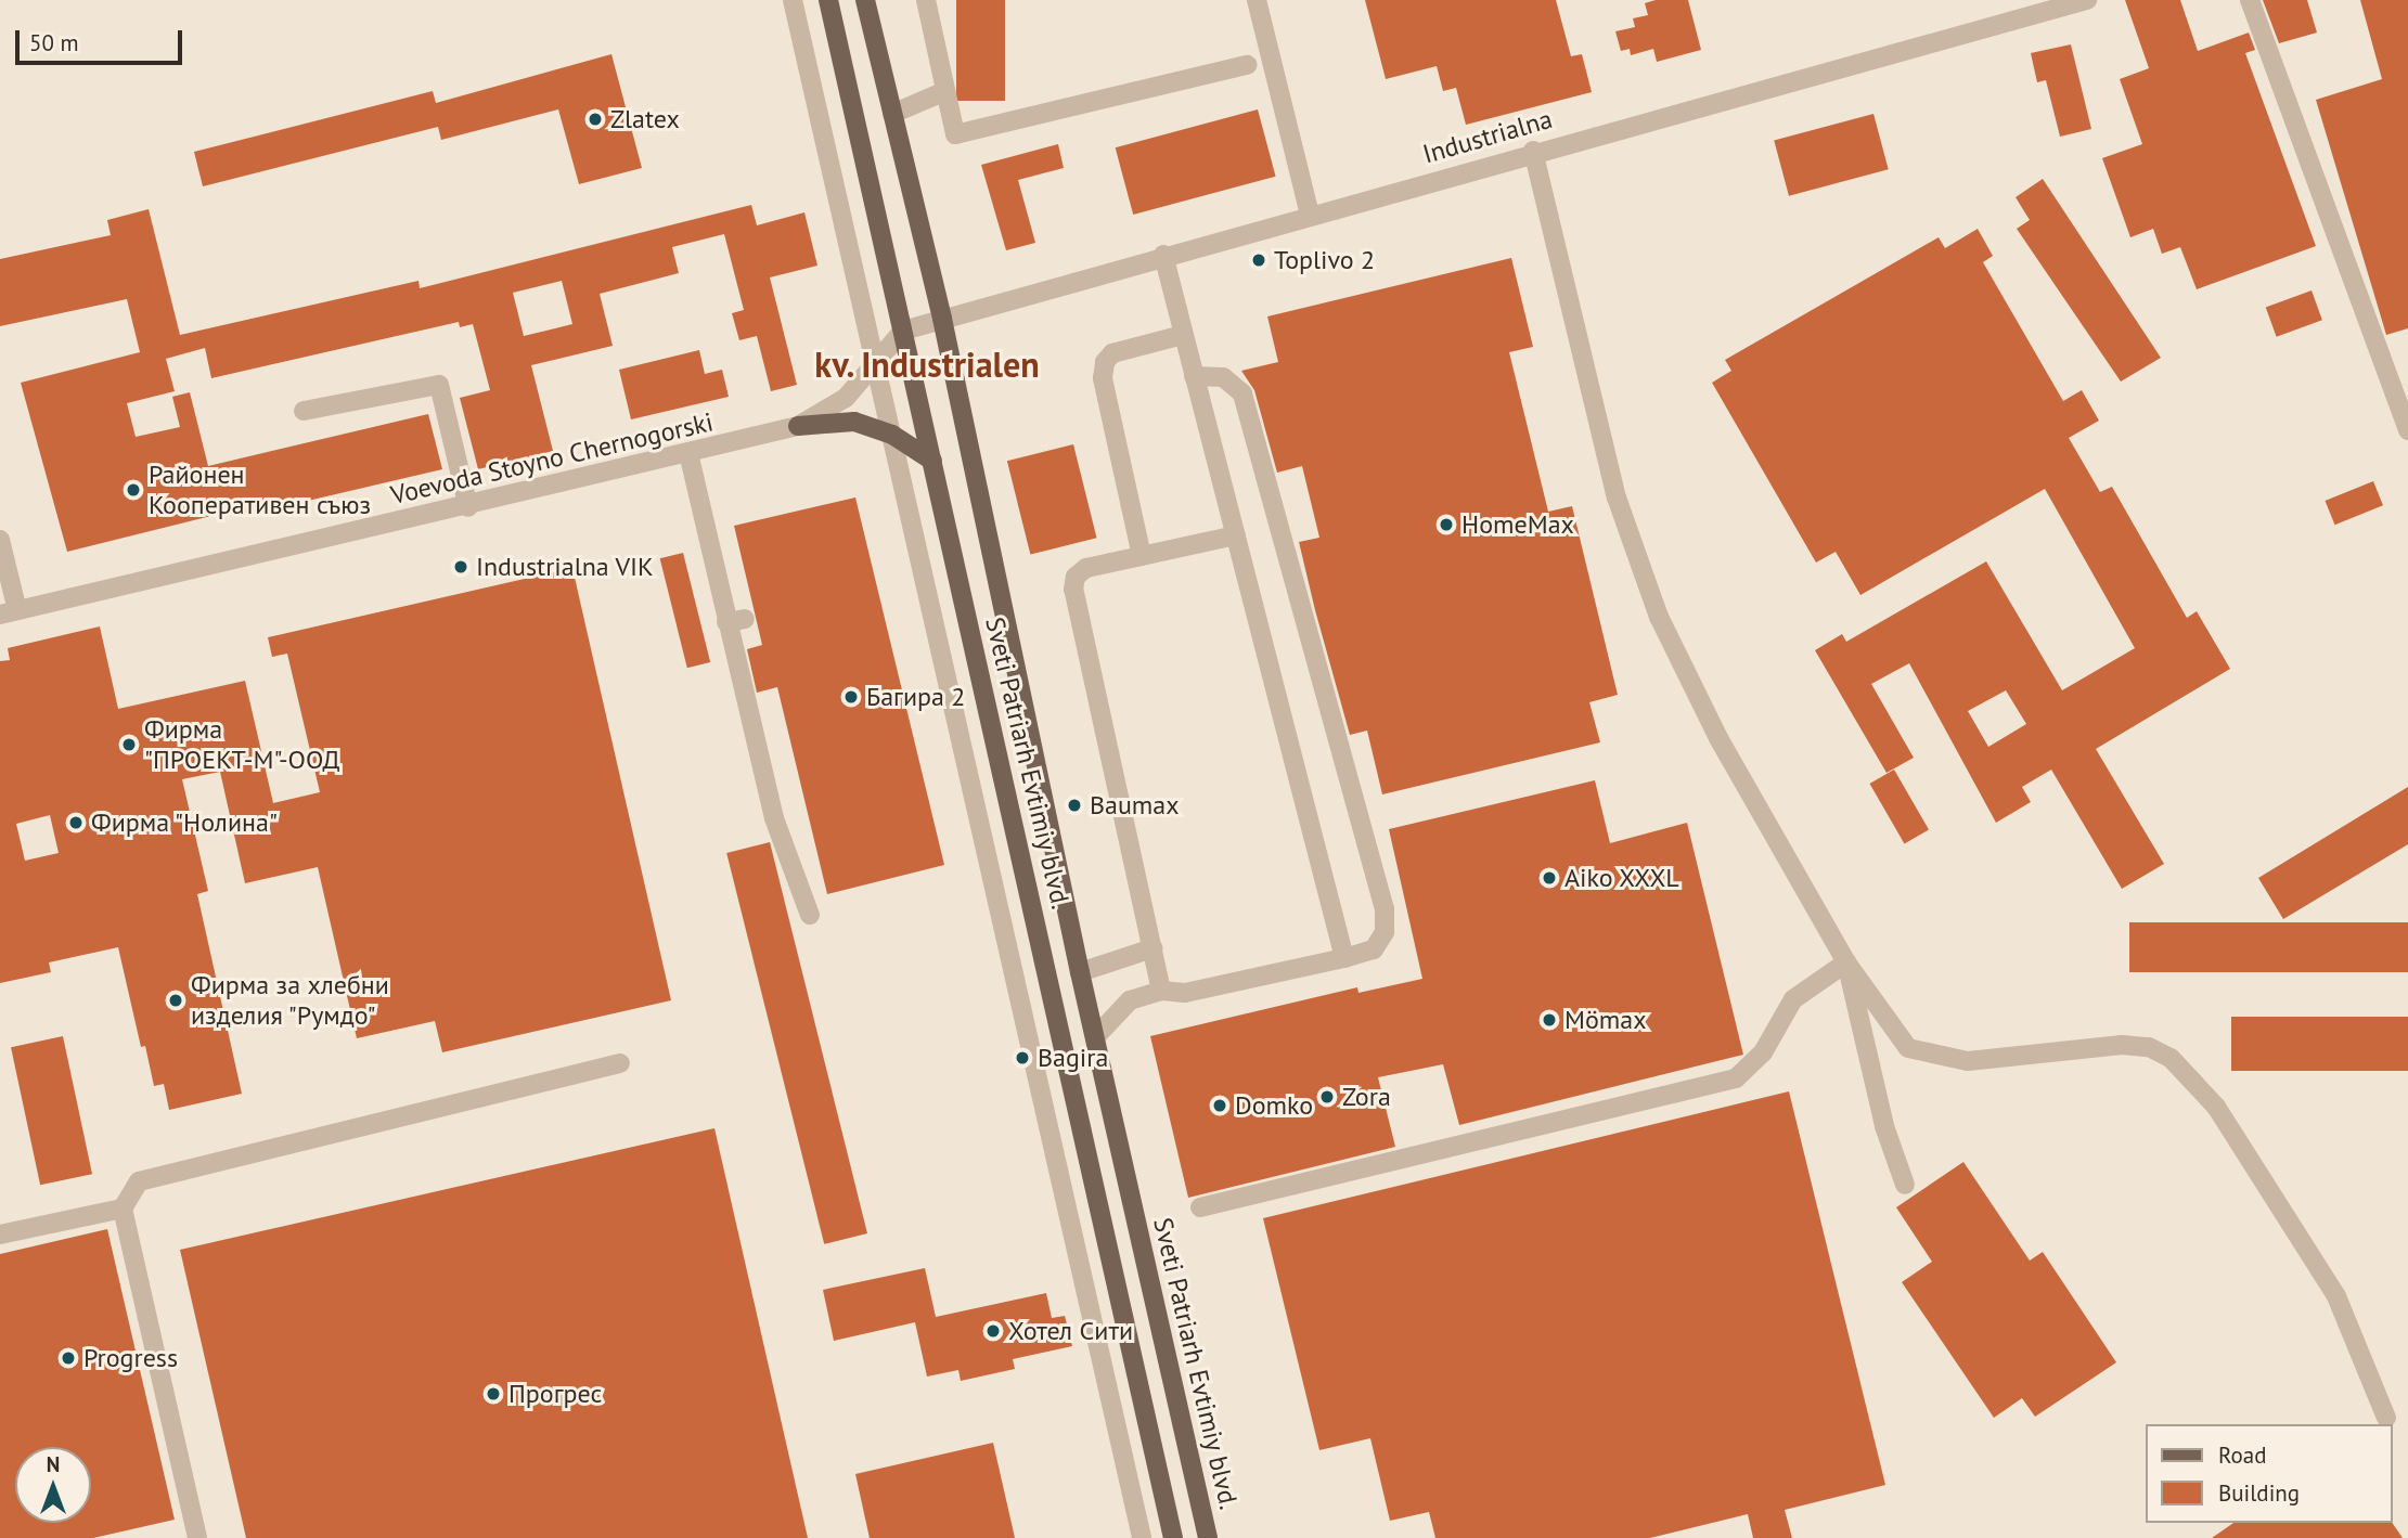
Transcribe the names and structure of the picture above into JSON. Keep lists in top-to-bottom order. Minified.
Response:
{"streets":{"main road":["Sveti Patriarh Evtimiy blvd."],"street":["Industrialna","Voevoda Stoyno Chernogorski"]},"crossings":[["Industrialna","Voevoda Stoyno Chernogorski"],["Industrialna","Sveti Patriarh Evtimiy blvd."],["Voevoda Stoyno Chernogorski","Sveti Patriarh Evtimiy blvd."]],"districts":["kv. Industrialen"],"places":["Zlatex","Toplivo 2","Районен Кооперативен съюз","HomeMax","Industrialna VIK","Багира 2","Фирма \"ПРОЕКТ-М\"-ООД","Baumax","Фирма \"Нолина\"","Aiko XXXL","Фирма за хлебни изделия \"Румдо\"","Mömax","Bagira","Zora","Domko","Хотел Сити","Progress","Прогрес"],"legend":["Road","Building"],"scale_bar":"50 m","north":"top"}
